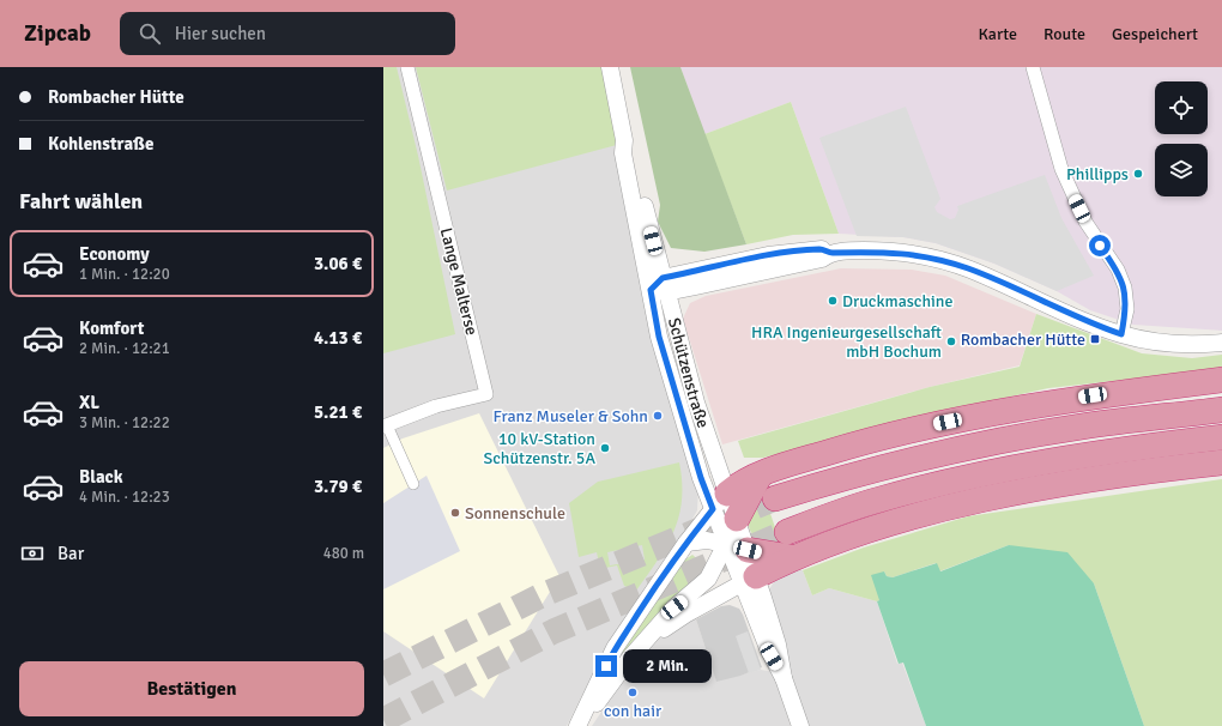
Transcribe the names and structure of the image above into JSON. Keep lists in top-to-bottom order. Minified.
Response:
{"streets":{"street":["Lange Malterse","Schützenstraße"]},"places":{"other":["Phillipps","Druckmaschine","HRA Ingenieurgesellschaft mbH Bochum","Franz Museler & Sohn","10 kV-Station Schützenstr. 5A","Sonnenschule","con hair"],"transit":["Rombacher Hütte"]},"page":{"header":"Zipcab","search":"Hier suchen","nav":["Karte","Route","Gespeichert"],"banner":["Rombacher Hütte","Kohlenstraße"],"heading":"Fahrt wählen","list":[{"name":"Economy","note":"1 Min. · 12:20","value":"3.06 €"},{"name":"Komfort","note":"2 Min. · 12:21","value":"4.13 €"},{"name":"XL","note":"3 Min. · 12:22","value":"5.21 €"},{"name":"Black","note":"4 Min. · 12:23","value":"3.79 €"}],"pay":["Bar","480 m"],"bubble":"2 Min.","buttons":"Bestätigen"}}
